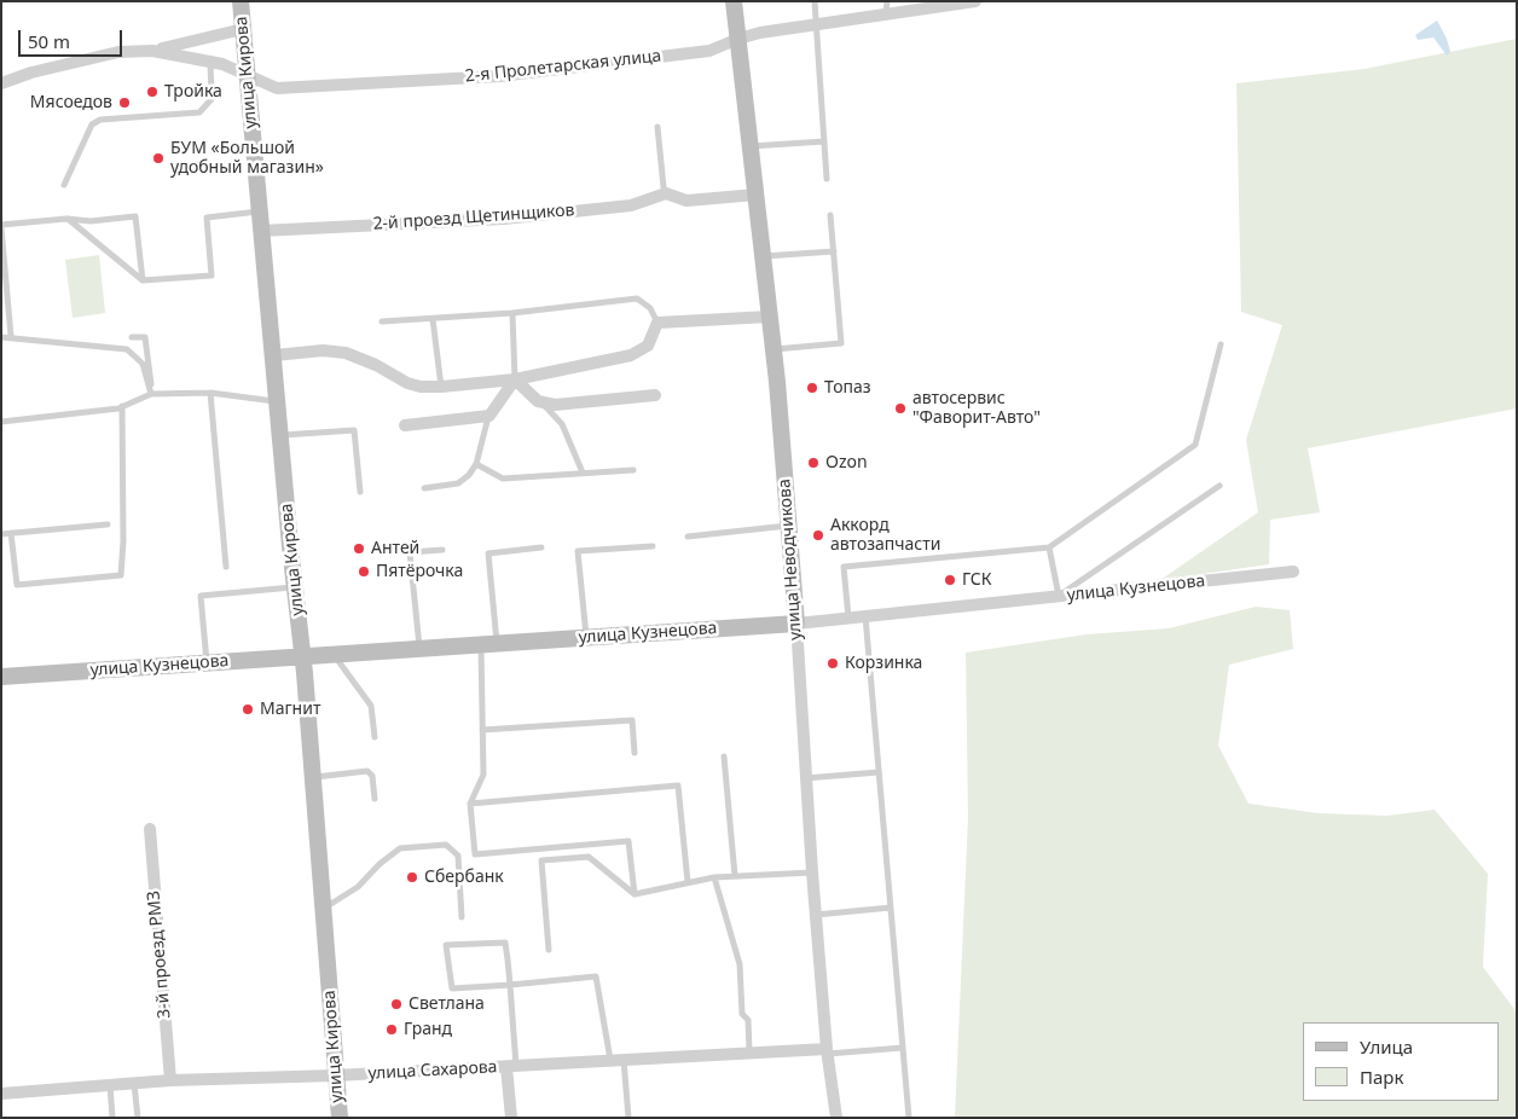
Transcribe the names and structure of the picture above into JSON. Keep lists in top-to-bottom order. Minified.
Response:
{"streets":{"main road":["улица Кирова","улица Неводчикова","улица Кузнецова"],"street":["2-я Пролетарская улица","2-й проезд Щетинщиков","3-й проезд РМЗ","улица Сахарова"]},"crossings":[["2-я Пролетарская улица","улица Кирова"],["2-я Пролетарская улица","улица Неводчикова"],["улица Кирова","2-й проезд Щетинщиков"],["улица Кирова","улица Кузнецова"],["улица Кирова","улица Сахарова"],["улица Неводчикова","улица Кузнецова"],["улица Неводчикова","улица Сахарова"],["3-й проезд РМЗ","улица Сахарова"]],"places":["Тройка","Мясоедов","БУМ «Большой удобный магазин»","Топаз","автосервис \"Фаворит-Авто\"","Ozon","Аккорд автозапчасти","Антей","Пятёрочка","ГСК","Корзинка","Магнит","Сбербанк","Светлана","Гранд"],"legend":["Улица","Парк"],"scale_bar":"50 m"}
